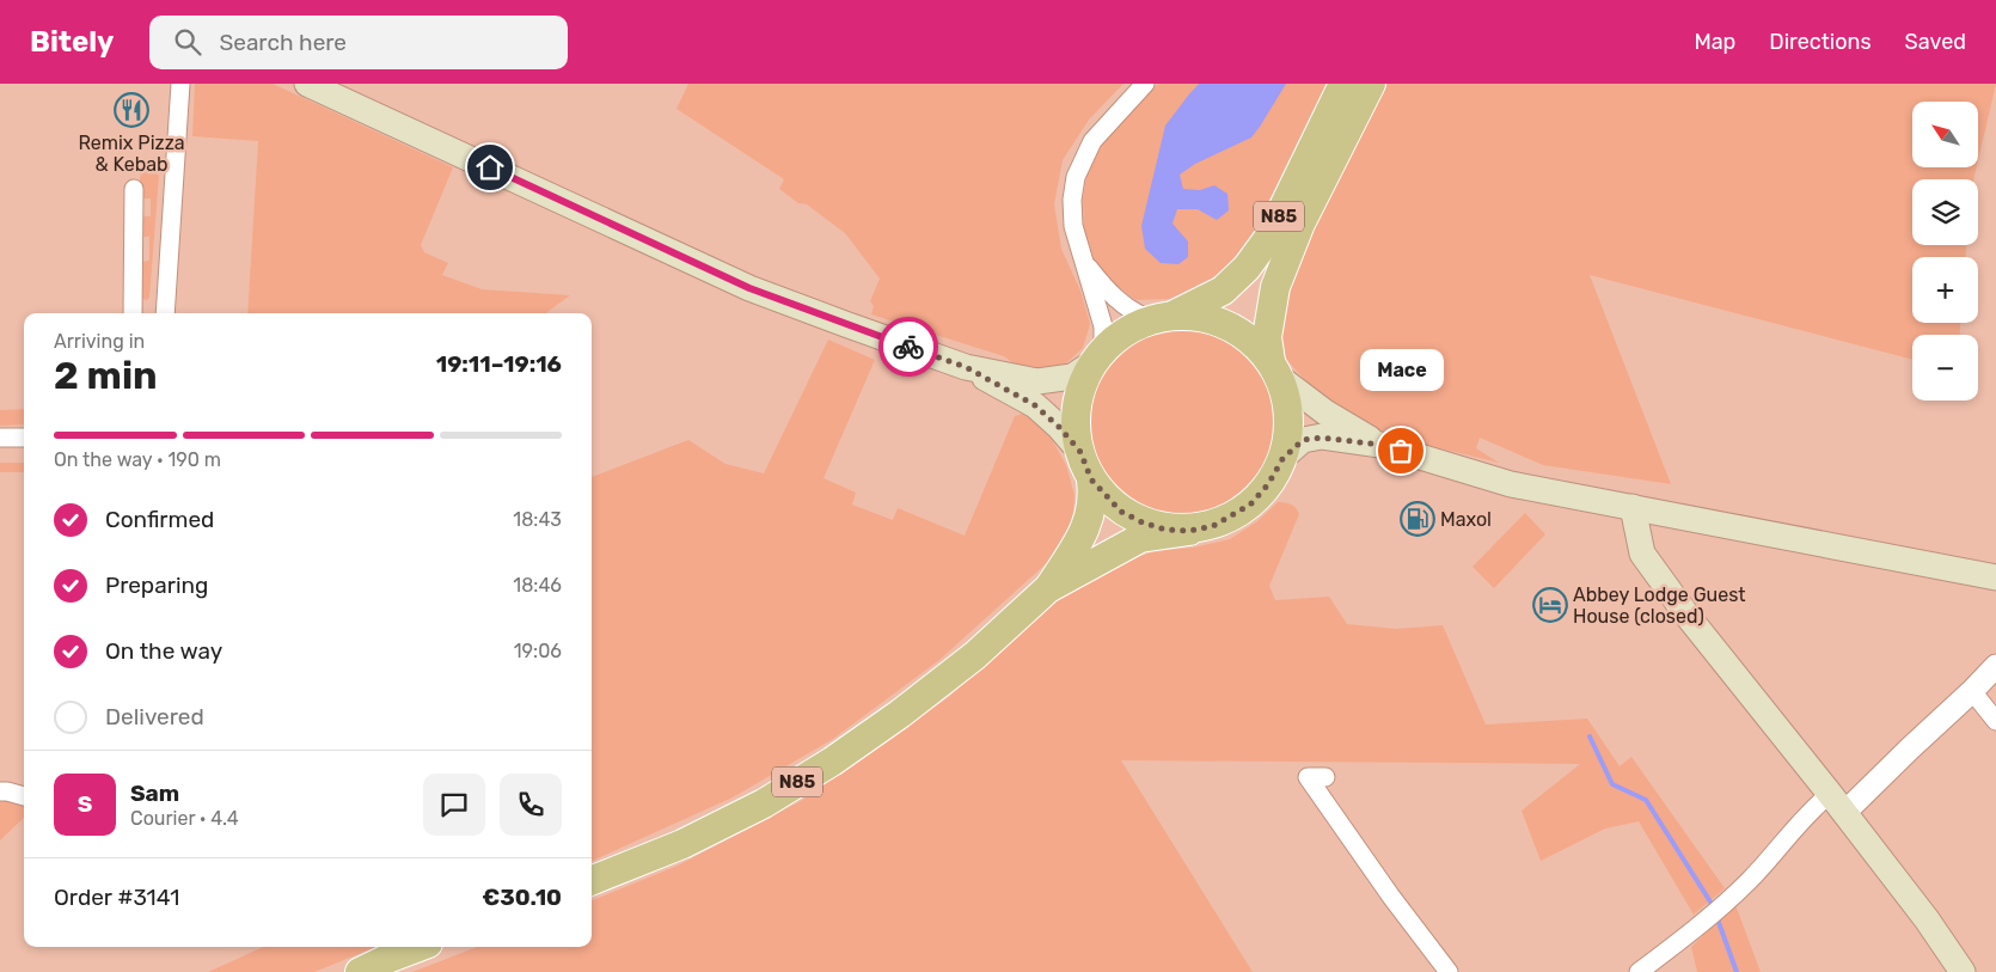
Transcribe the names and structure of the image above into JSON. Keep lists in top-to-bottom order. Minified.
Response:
{"streets":{"main road":["N85"]},"places":{"restaurant":["Remix Pizza & Kebab"],"other":["Mace"],"fuel station":["Maxol"],"hotel":["Abbey Lodge Guest House (closed)"]},"north":"top left","page":{"header":"Bitely","search":"Search here","nav":["Map","Directions","Saved"],"map_buttons":["+","−"],"heading":["2 min","Arriving in","19:11–19:16"],"panel":["Sam","Courier · 4.4","Order #3141","€30.10"],"bubble":"Mace","bar":"On the way · 190 m","list":[["Confirmed","18:43"],["Preparing","18:46"],["On the way","19:06"],"Delivered"],"round":"S"}}
